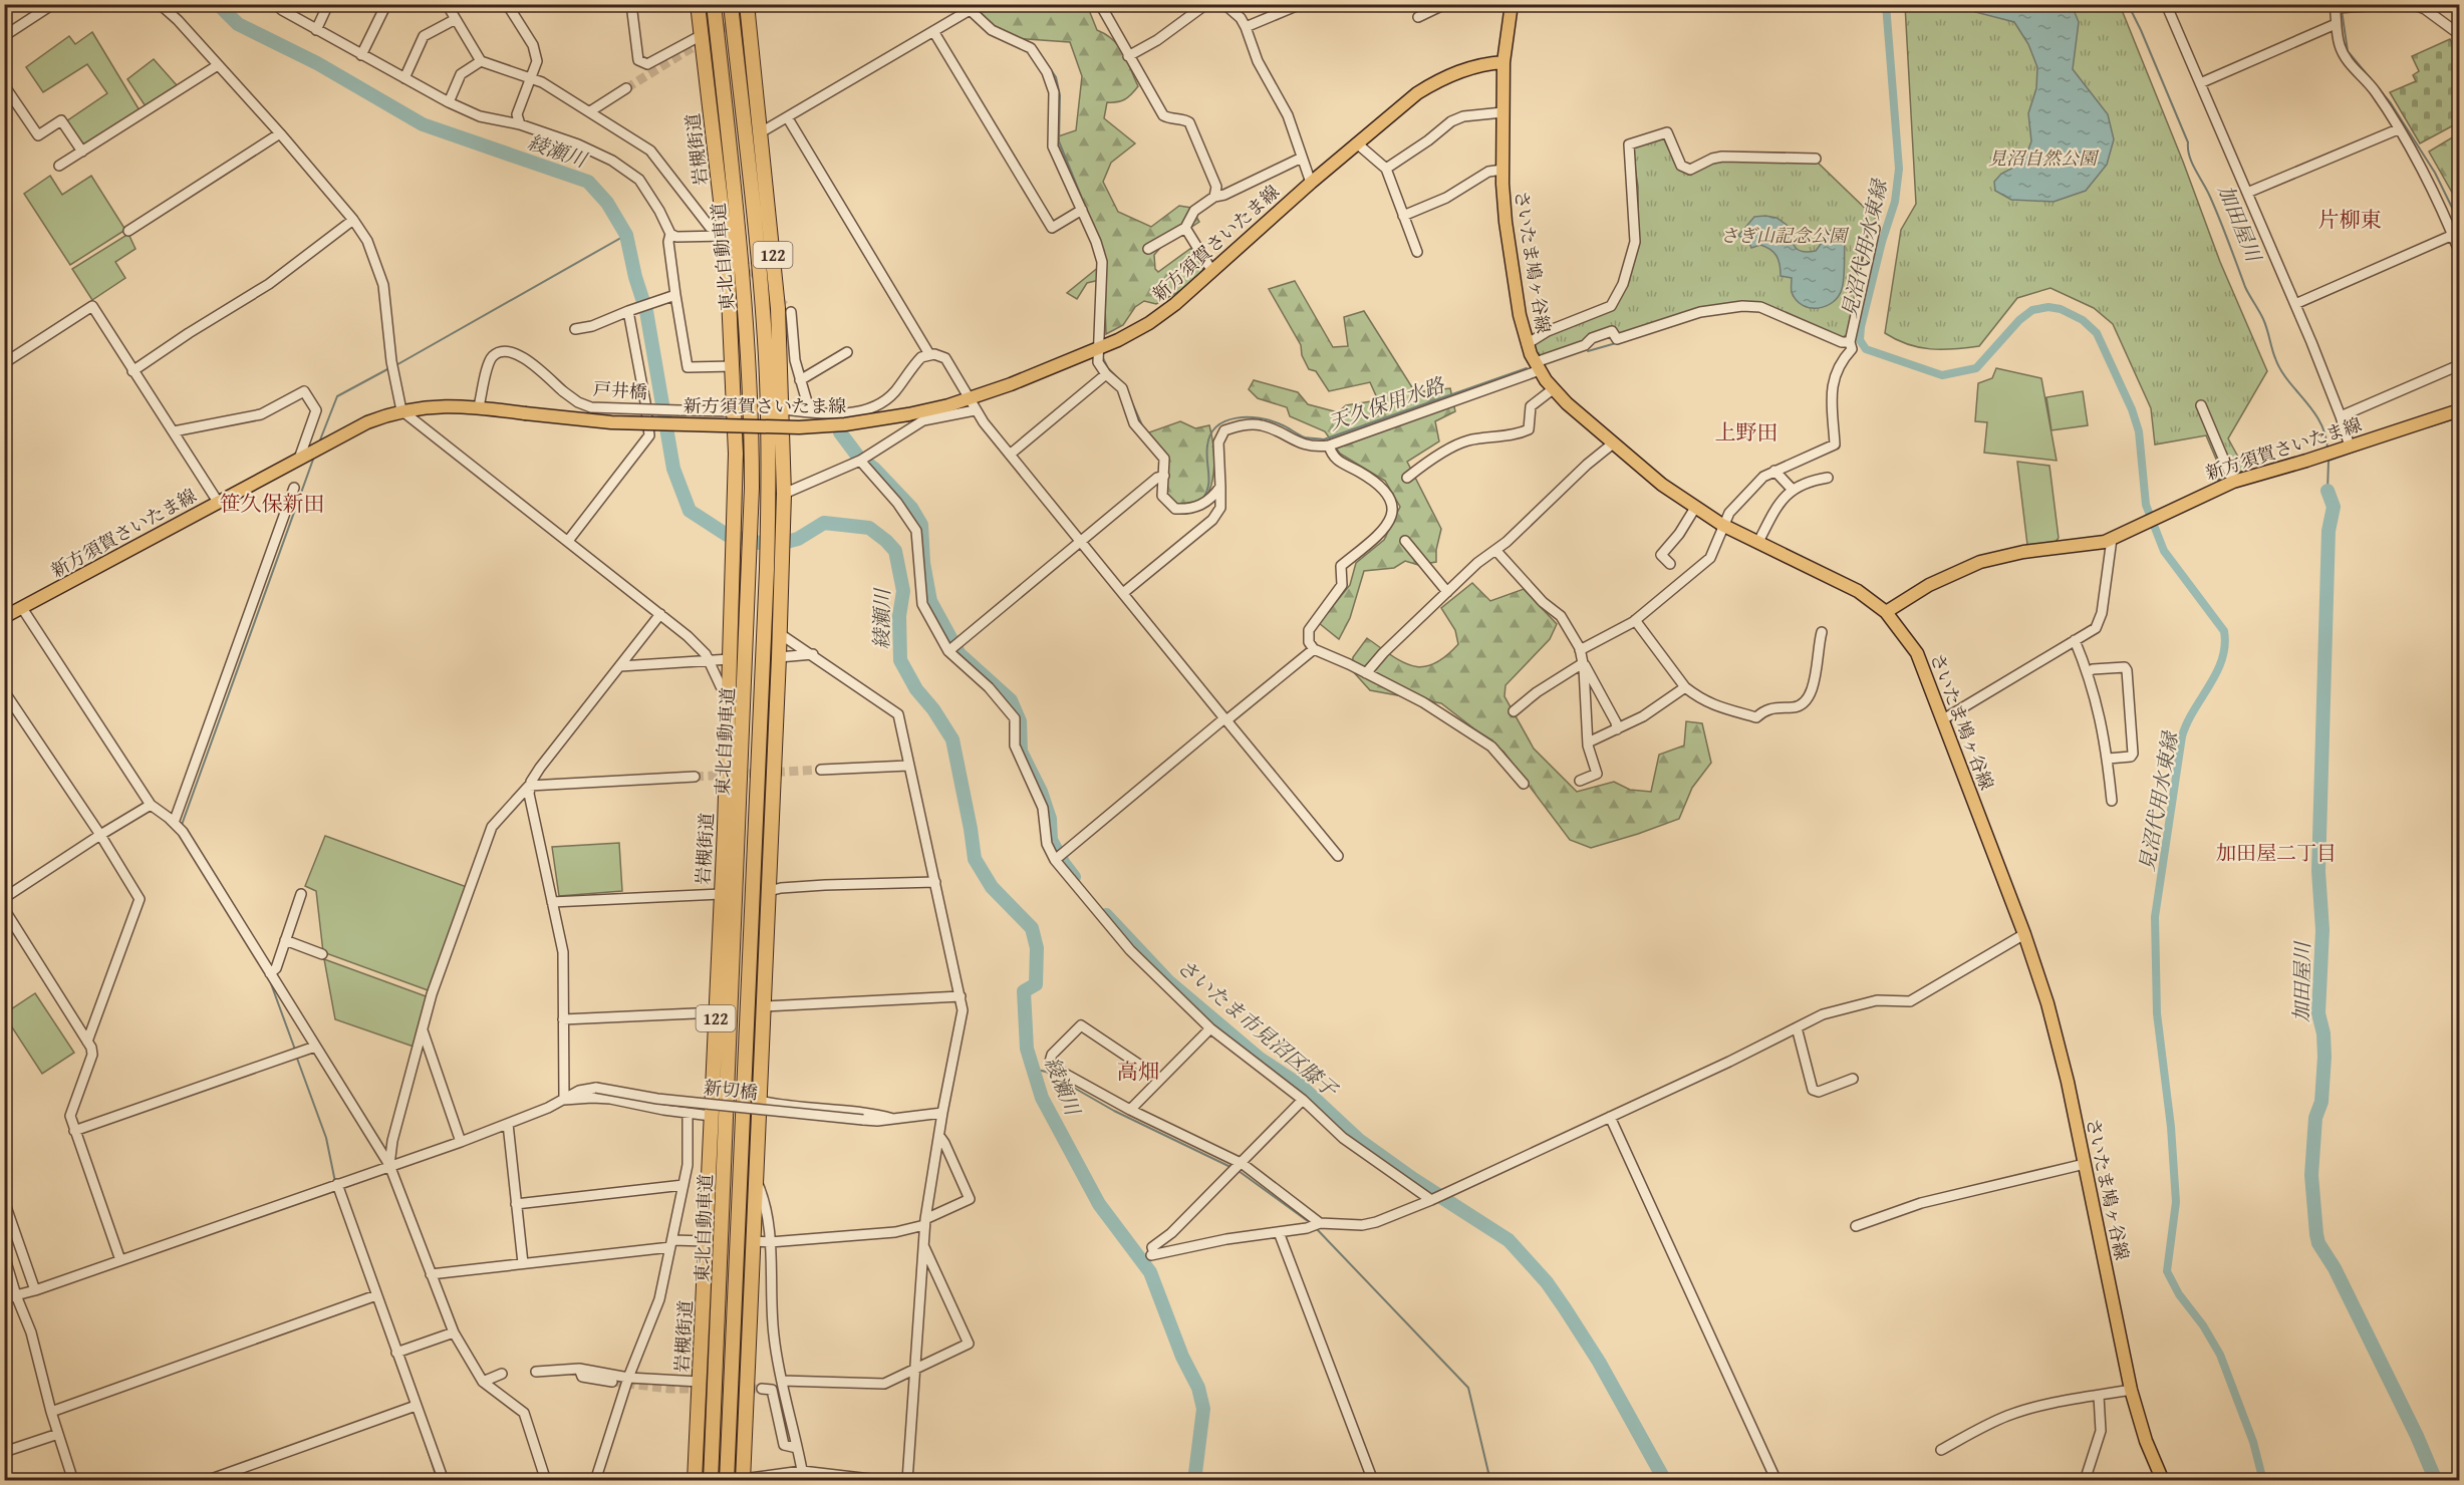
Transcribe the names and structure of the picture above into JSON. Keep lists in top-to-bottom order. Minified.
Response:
{"streets":{"highway":["岩槻街道","122","東北自動車道"],"main road":["新方須賀さいたま線","さいたま鳩ヶ谷線"],"street":["戸井橋","新切橋"]},"crossings":[["岩槻街道","戸井橋"],["新方須賀さいたま線","さいたま鳩ヶ谷線"],["新方須賀さいたま線","戸井橋"]],"districts":["片柳東","上野田","笹久保新田","加田屋二丁目","高畑"],"water":["綾瀬川","加田屋川","見沼代用水東縁","天久保用水路","さいたま市見沼区膝子"],"parks":["見沼自然公園","さぎ山記念公園"]}
